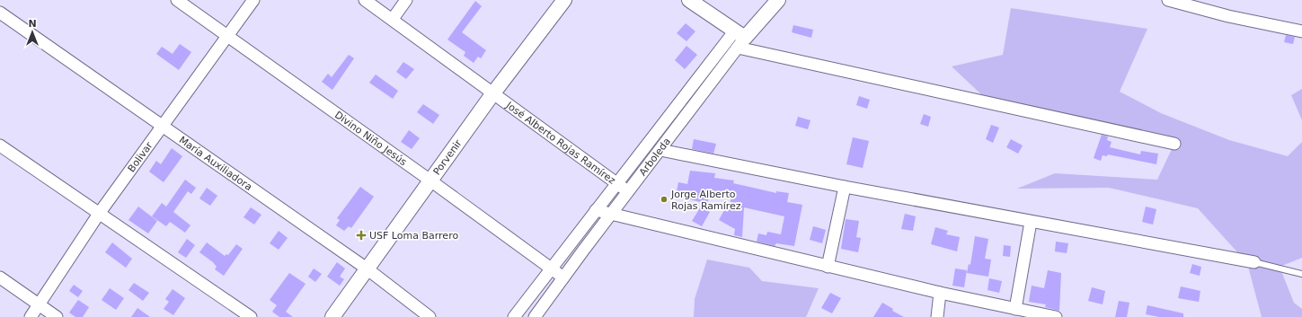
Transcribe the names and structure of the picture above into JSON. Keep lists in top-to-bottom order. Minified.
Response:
{"streets":{"street":["Divino Niño Jesús","José Alberto Rojas Ramírez","Bolivar","Porvenir","Arboleda","María Auxiliadora"]},"crossings":[["Divino Niño Jesús","Bolivar"],["Divino Niño Jesús","Porvenir"],["Divino Niño Jesús","Arboleda"],["José Alberto Rojas Ramírez","Porvenir"],["José Alberto Rojas Ramírez","Arboleda"],["Bolivar","María Auxiliadora"],["Porvenir","María Auxiliadora"]],"places":{"other":["Jorge Alberto Rojas Ramírez"],"health":["USF Loma Barrero"]},"north":"top"}
